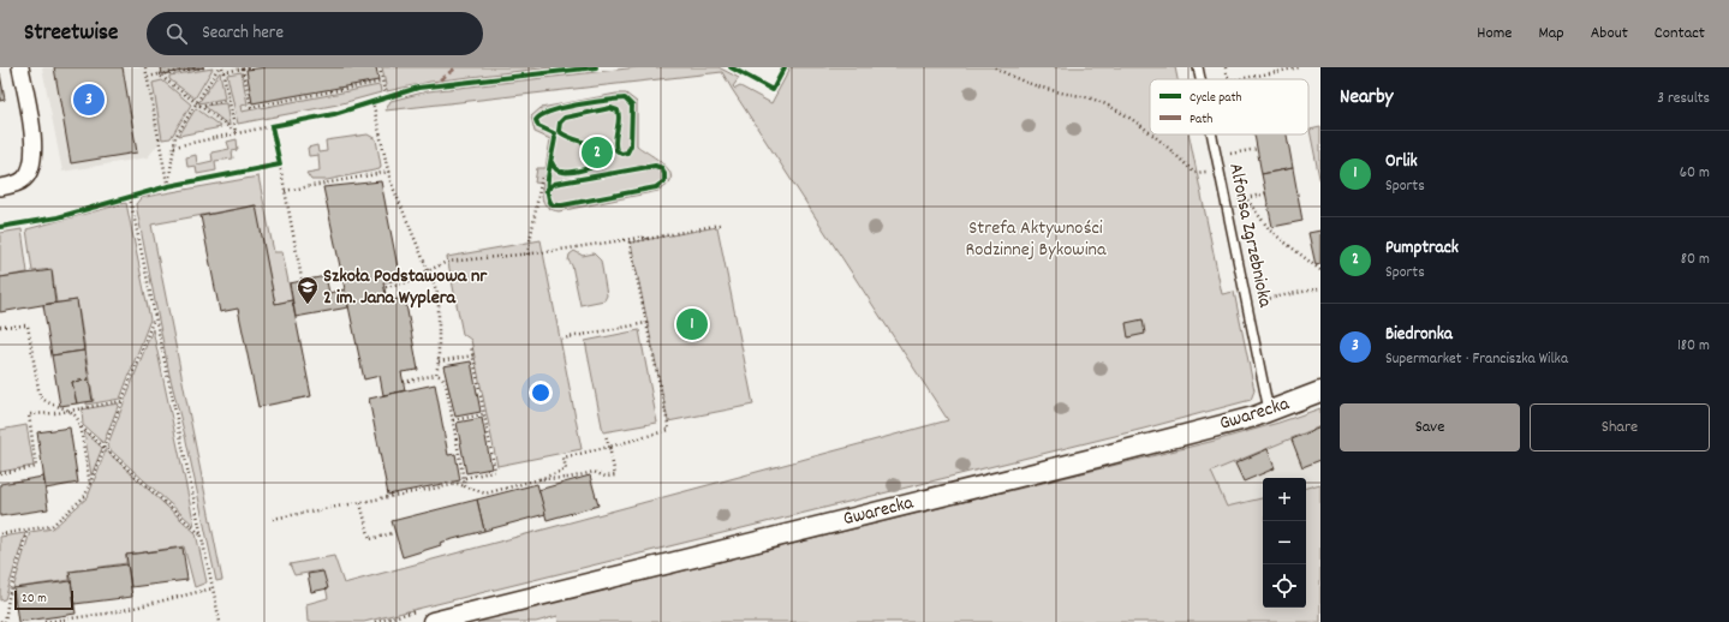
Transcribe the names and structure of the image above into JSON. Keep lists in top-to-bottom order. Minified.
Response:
{"streets":{"street":["Gwarecka"],"lane":["Alfonsa Zgrzebnioka"]},"crossings":[["Alfonsa Zgrzebnioka","Gwarecka"]],"parks":["Strefa Aktywności Rodzinnej Bykowina"],"places":{"school or university":["Szkoła Podstawowa nr 2 im. Jana Wyplera"]},"legend":["Cycle path","Path"],"scale_bar":"20 m","page":{"header":"Streetwise","search":"Search here","nav":["Home","Map","About","Contact"],"heading":["Nearby","3 results"],"pins":["3","2","1"],"list":[{"mark":"1","name":"Orlik","note":"Sports","value":"60 m"},{"mark":"2","name":"Pumptrack","note":"Sports","value":"80 m"},{"mark":"3","name":"Biedronka","note":"Supermarket · Franciszka Wilka","value":"180 m"}],"buttons":["Save","Share"],"map_buttons":["+","−"],"scale":"20 m"}}
